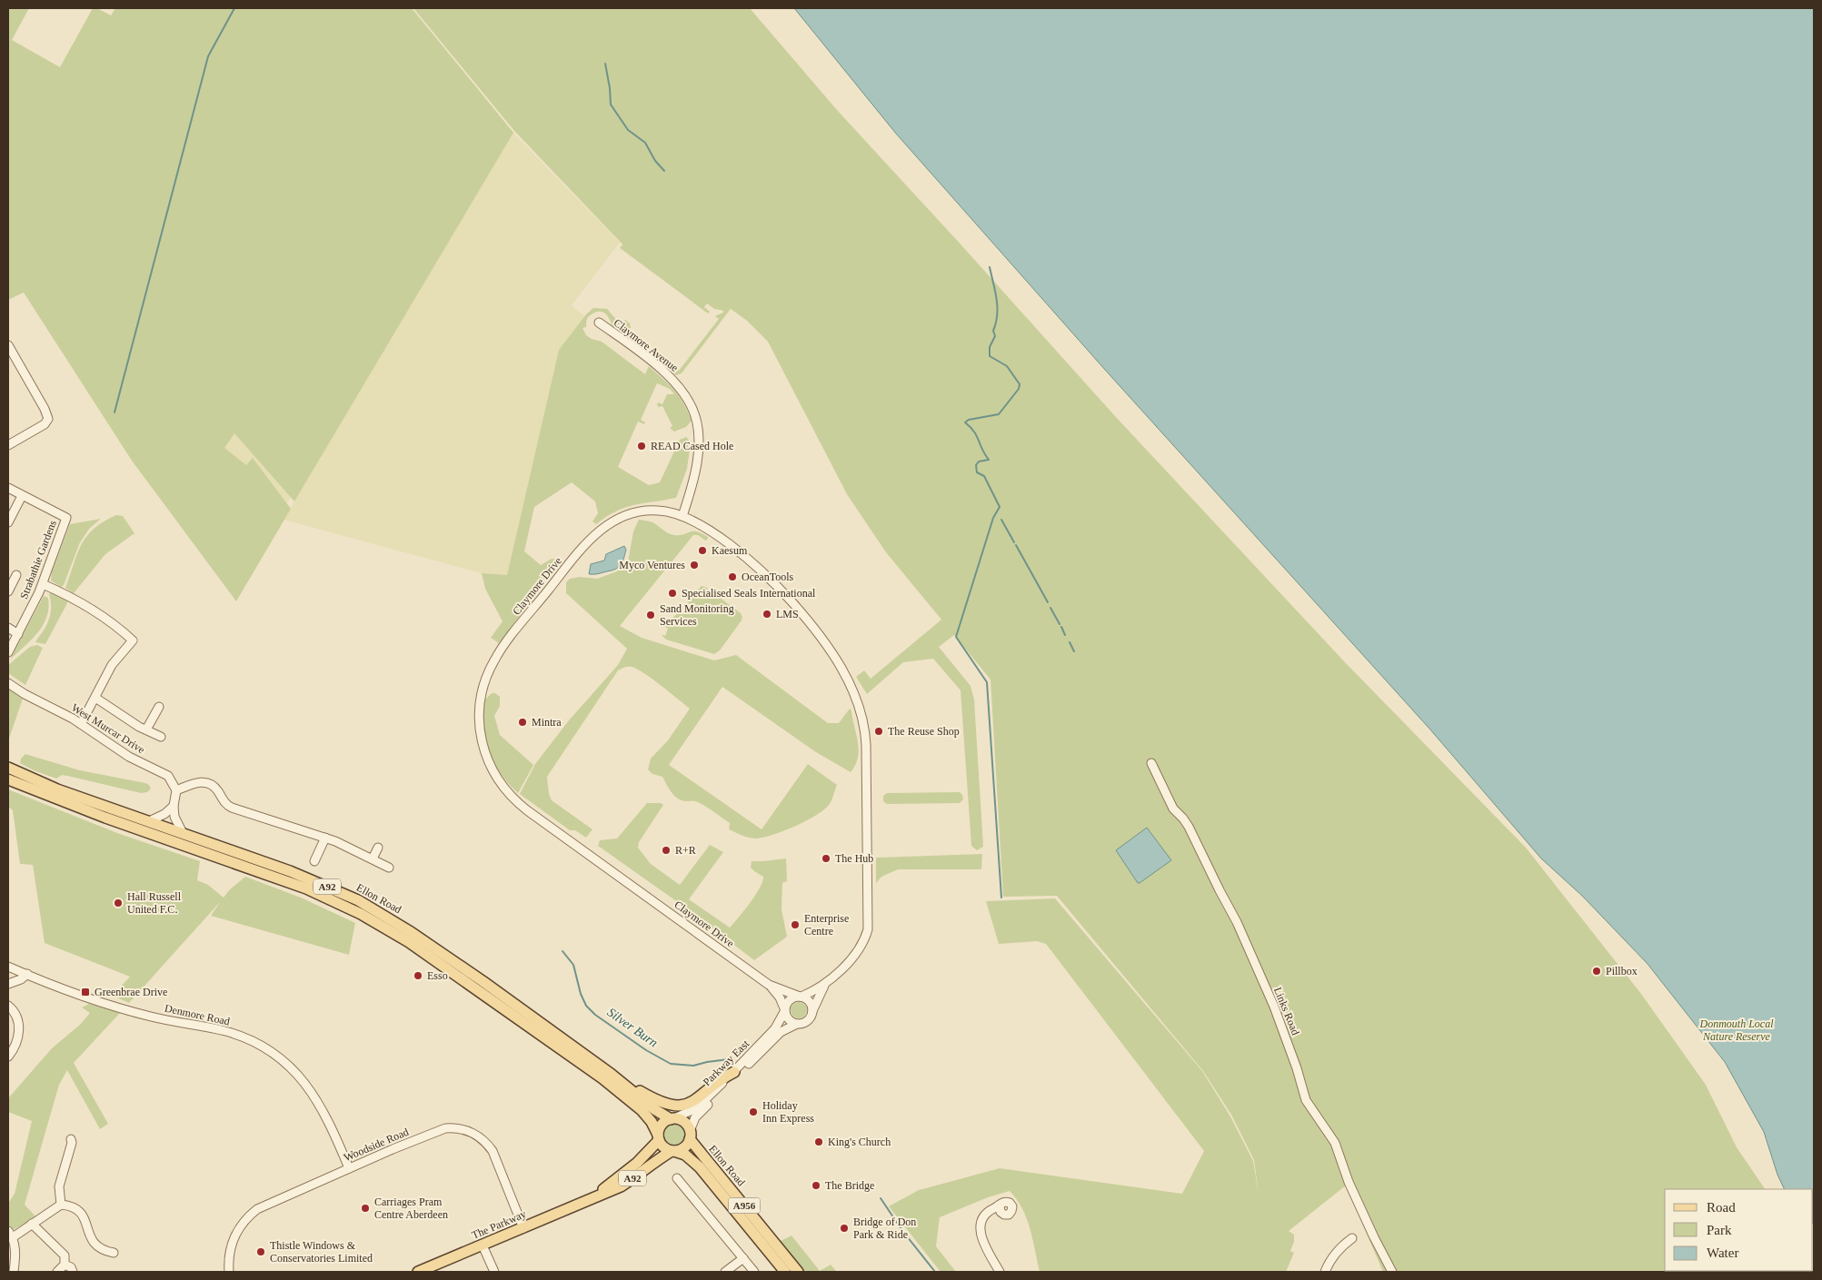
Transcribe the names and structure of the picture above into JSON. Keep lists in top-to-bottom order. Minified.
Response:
{"streets":{"main road":["A92","Ellon Road","A956","The Parkway"],"street":["Claymore Avenue","Strabathie Gardens","Claymore Drive","West Murcar Drive","Links Road","Denmore Road","Parkway East","Woodside Road"]},"crossings":[["Claymore Avenue","Claymore Drive"],["Claymore Drive","Parkway East"],["A92","Ellon Road"],["A92","Parkway East"],["A92","The Parkway"],["Ellon Road","Parkway East"],["Ellon Road","The Parkway"],["Denmore Road","Woodside Road"],["Parkway East","The Parkway"],["Woodside Road","The Parkway"]],"water":["Silver Burn"],"parks":["Donmouth Local Nature Reserve"],"places":{"other":["READ Cased Hole","Kaesum","Myco Ventures","OceanTools","Specialised Seals International","LMS","Sand Monitoring Services","Mintra","The Reuse Shop","R+R","The Hub","Hall Russell United F.C.","Enterprise Centre","Pillbox","Esso","Holiday Inn Express","King's Church","The Bridge","Carriages Pram Centre Aberdeen","Bridge of Don Park & Ride","Thistle Windows & Conservatories Limited"],"transit":["Greenbrae Drive"]},"legend":["Road","Park","Water"]}
